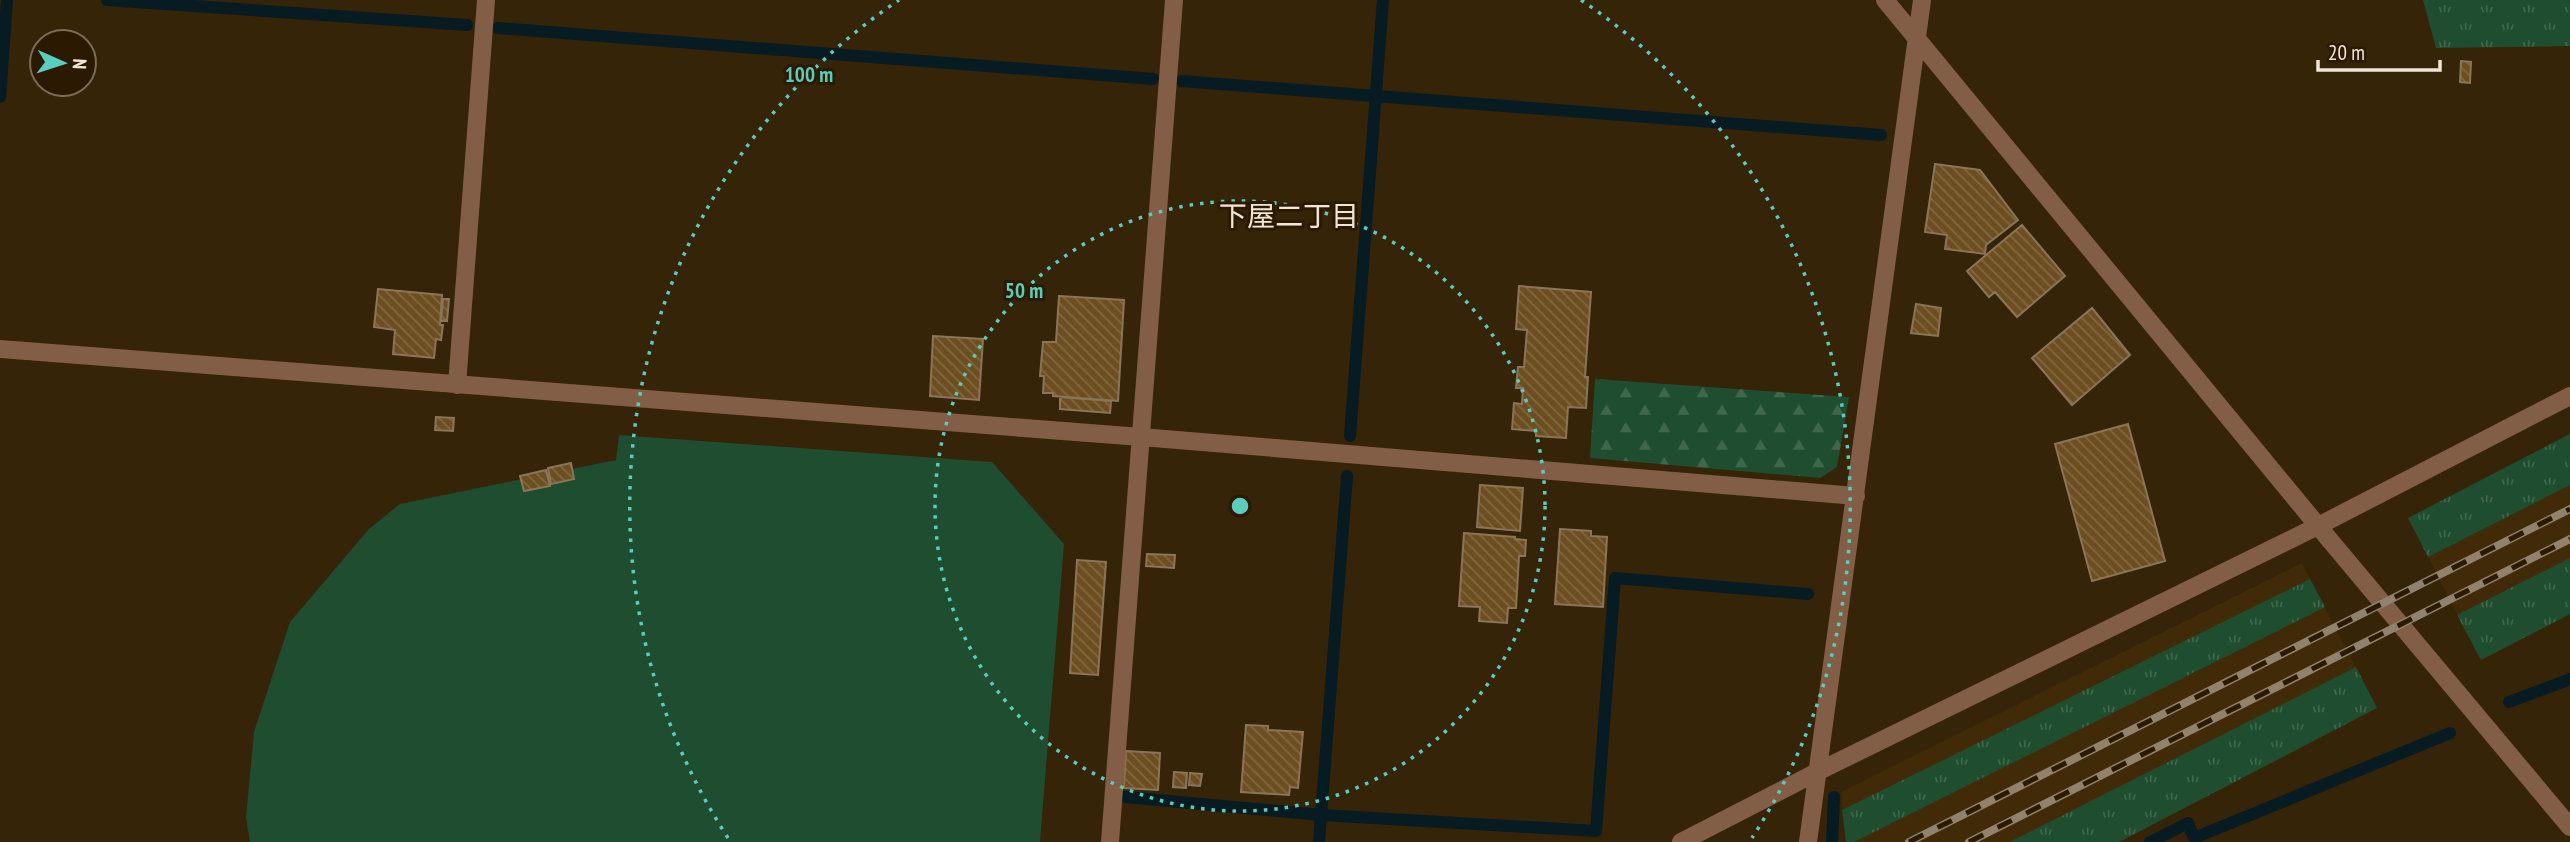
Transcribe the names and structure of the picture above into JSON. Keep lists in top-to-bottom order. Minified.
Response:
{"districts":["下屋二丁目"],"scale_bar":"20 m","north":"right","rings":["100 m","50 m"]}
